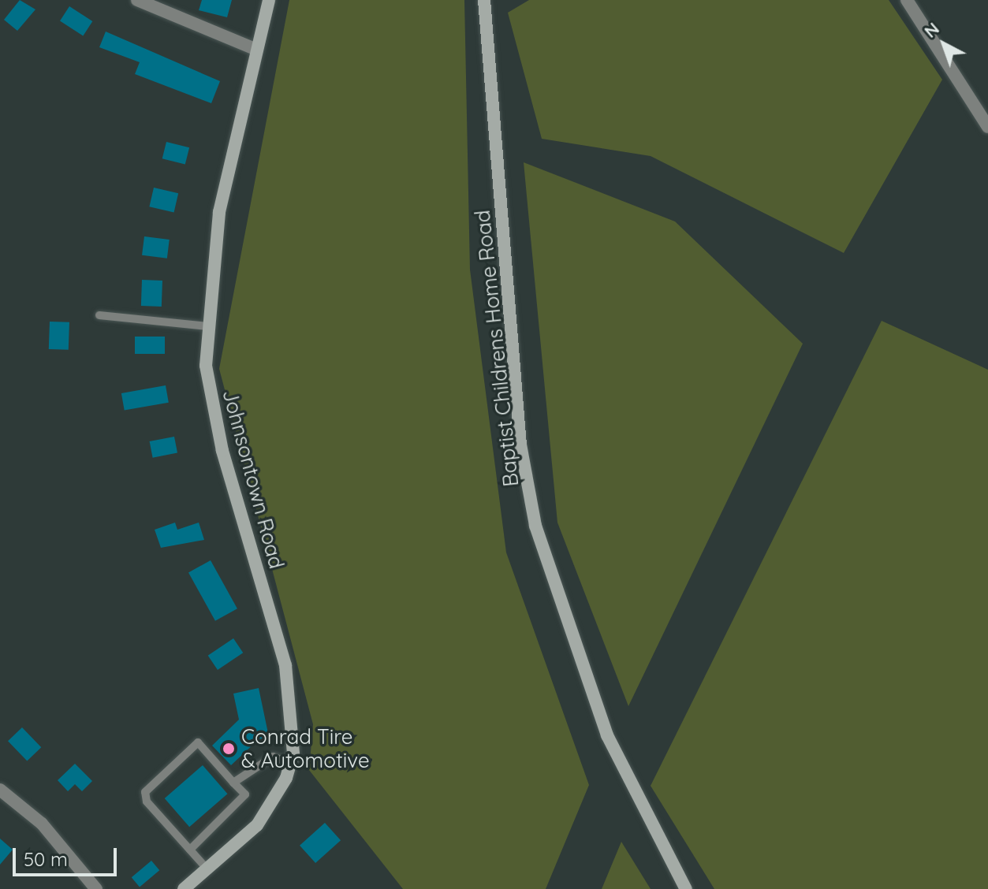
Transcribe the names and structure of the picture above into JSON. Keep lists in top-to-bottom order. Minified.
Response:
{"streets":{"street":["Baptist Childrens Home Road","Johnsontown Road"]},"places":["Conrad Tire & Automotive"],"scale_bar":"50 m","north":"top left"}
